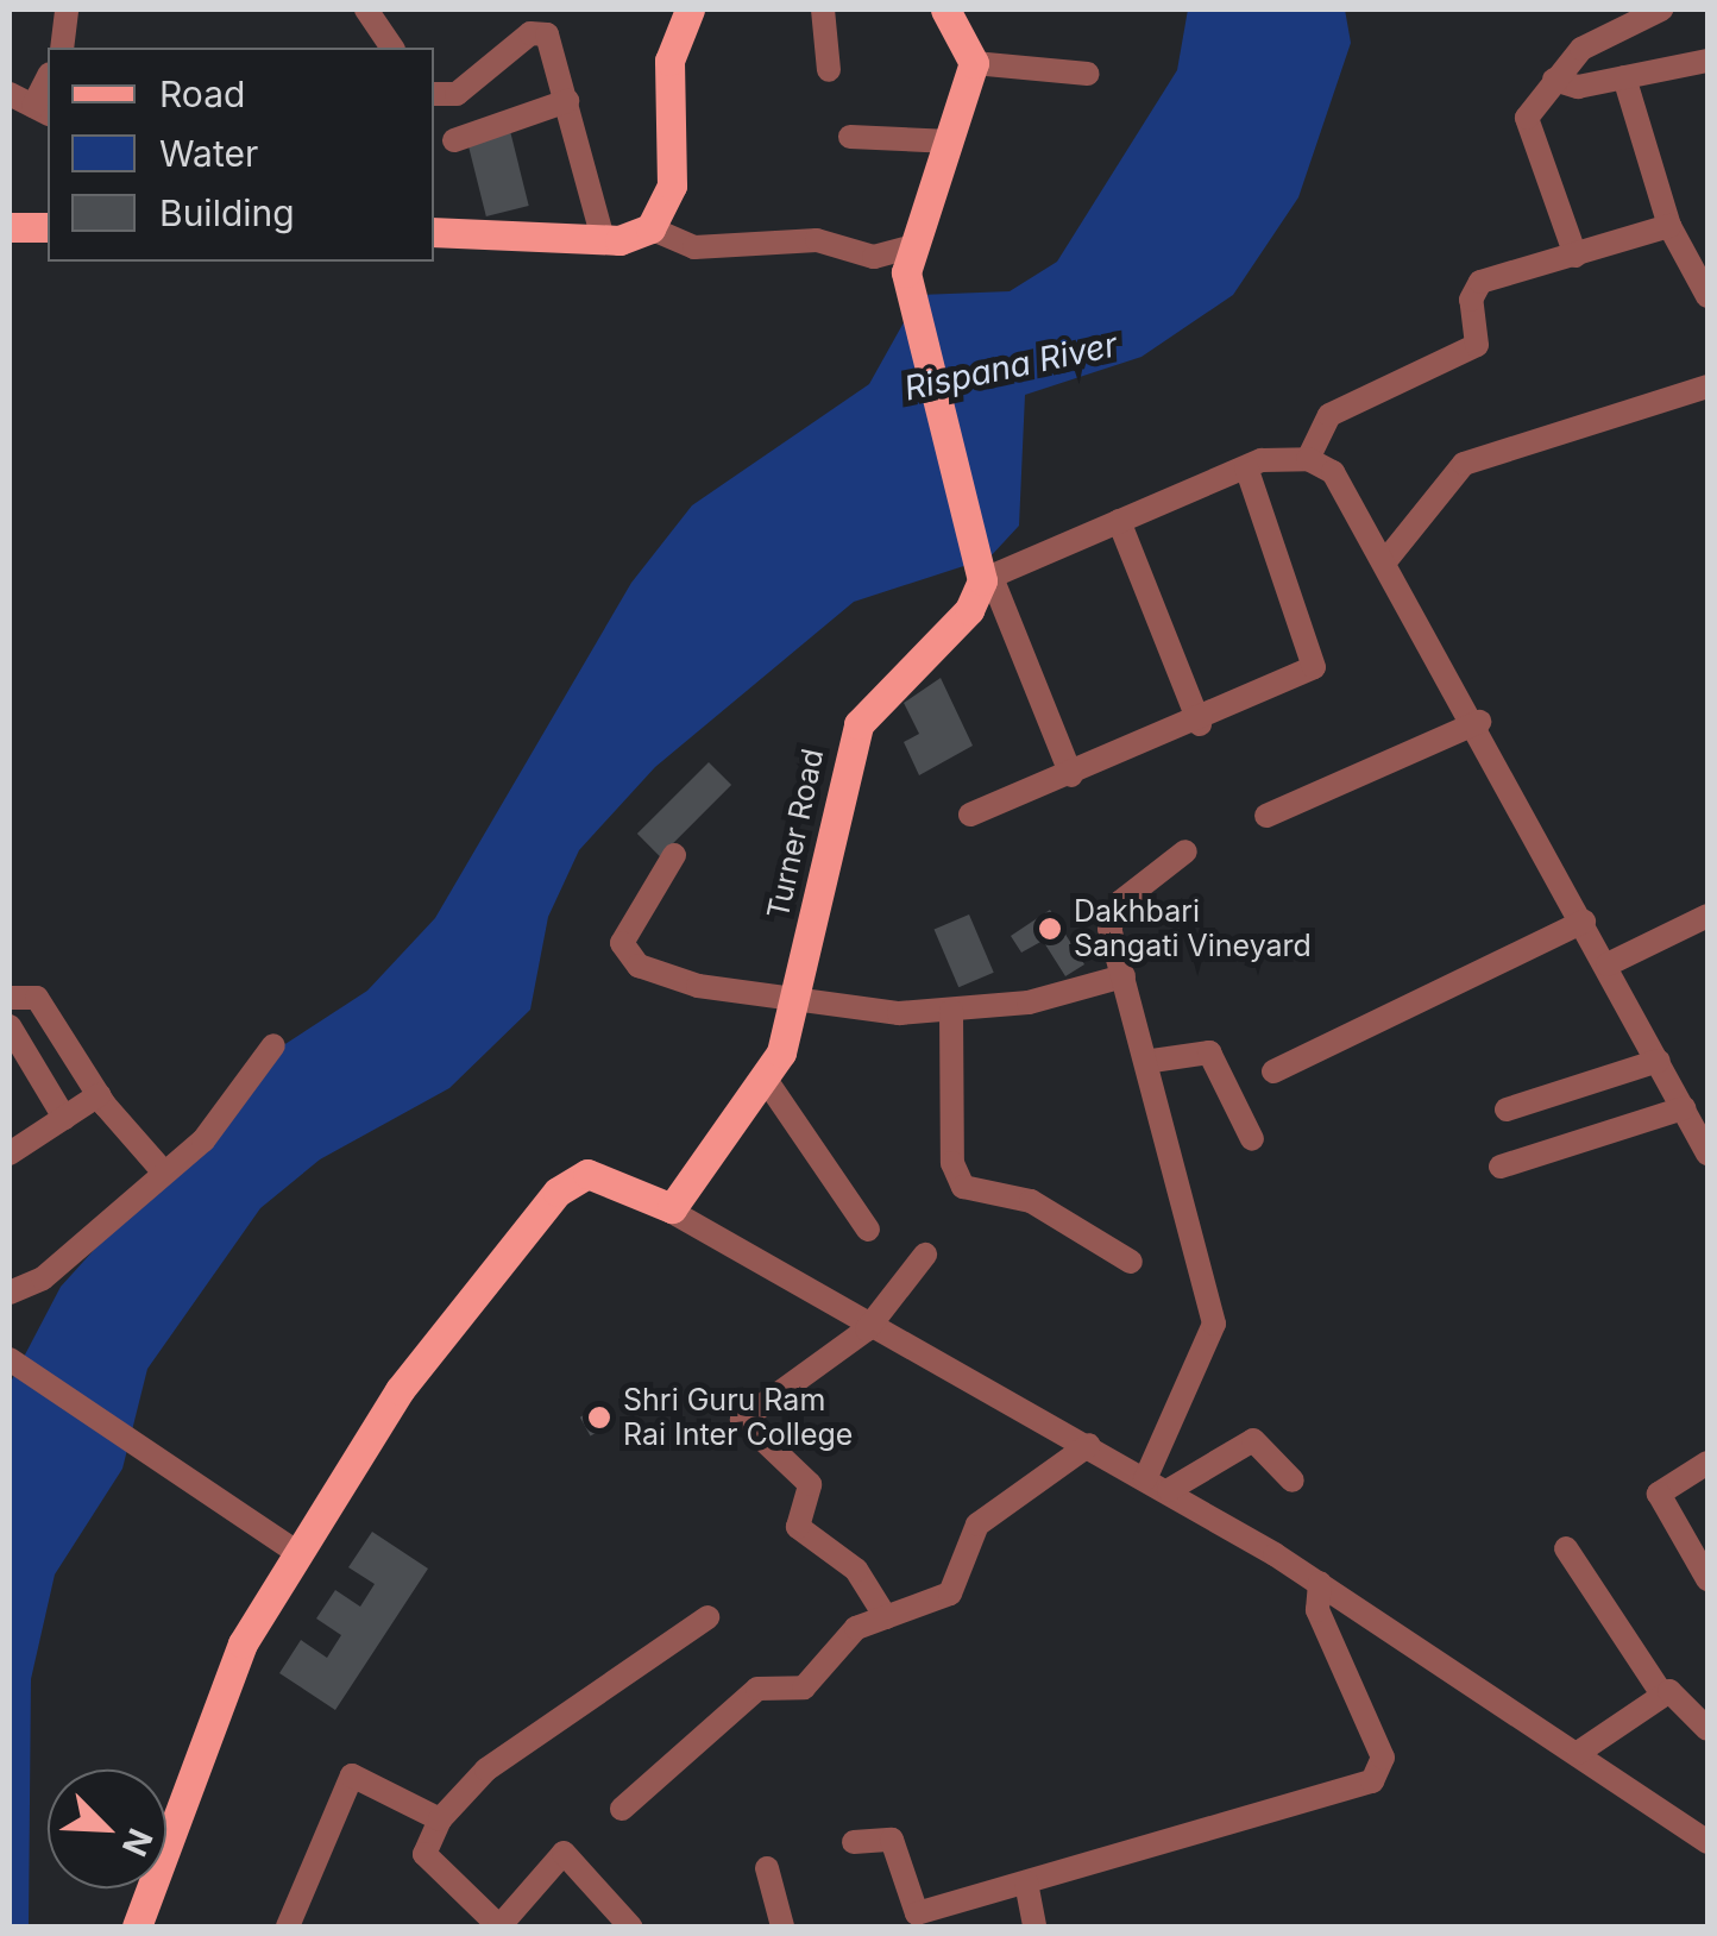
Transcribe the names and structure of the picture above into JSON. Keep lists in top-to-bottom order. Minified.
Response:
{"streets":{"main road":["Turner Road"]},"water":["Rispana River"],"places":["Dakhbari Sangati Vineyard","Shri Guru Ram Rai Inter College"],"legend":["Road","Water","Building"],"north":"bottom right"}
